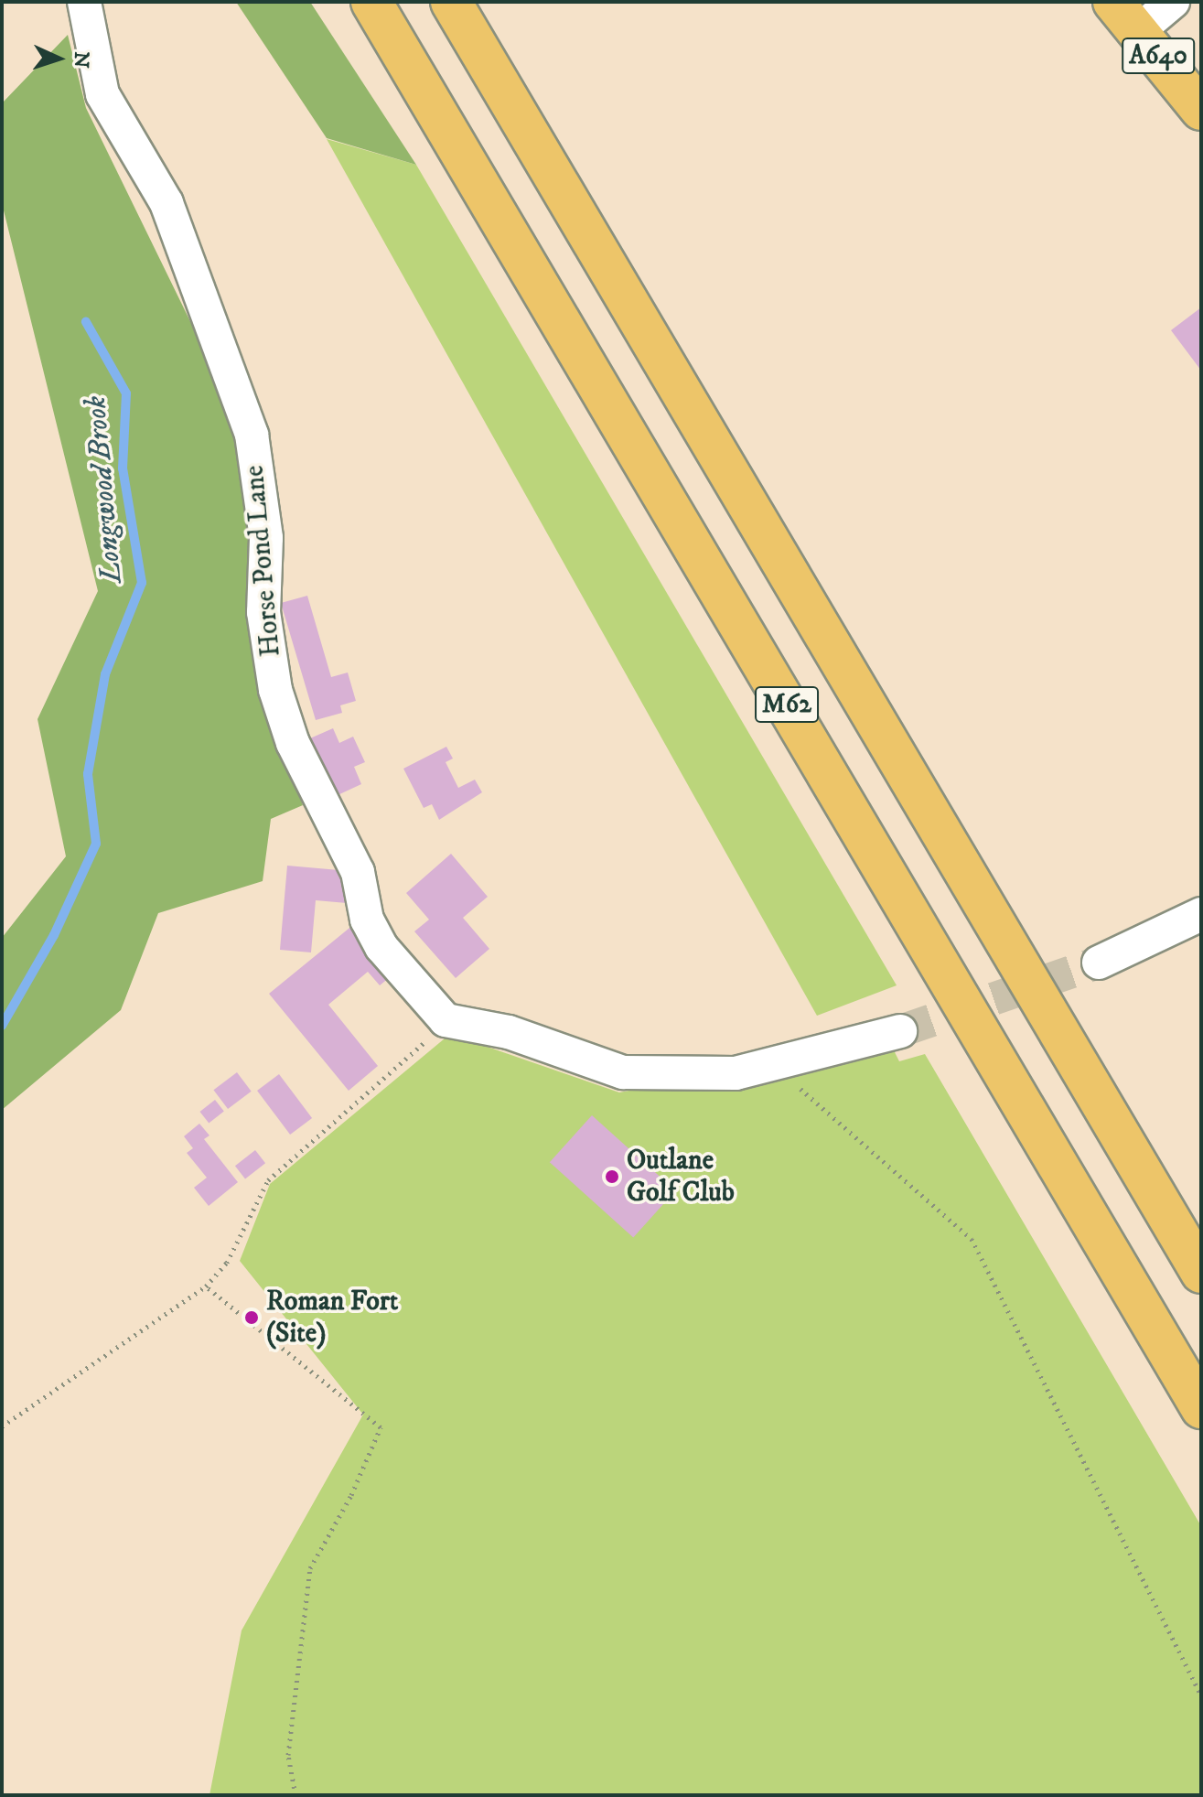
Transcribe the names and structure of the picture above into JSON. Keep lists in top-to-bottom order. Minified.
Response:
{"streets":{"main road":["A640","M62"],"street":["Horse Pond Lane"]},"water":["Longwood Brook"],"places":["Outlane Golf Club","Roman Fort (Site)"],"north":"right"}
